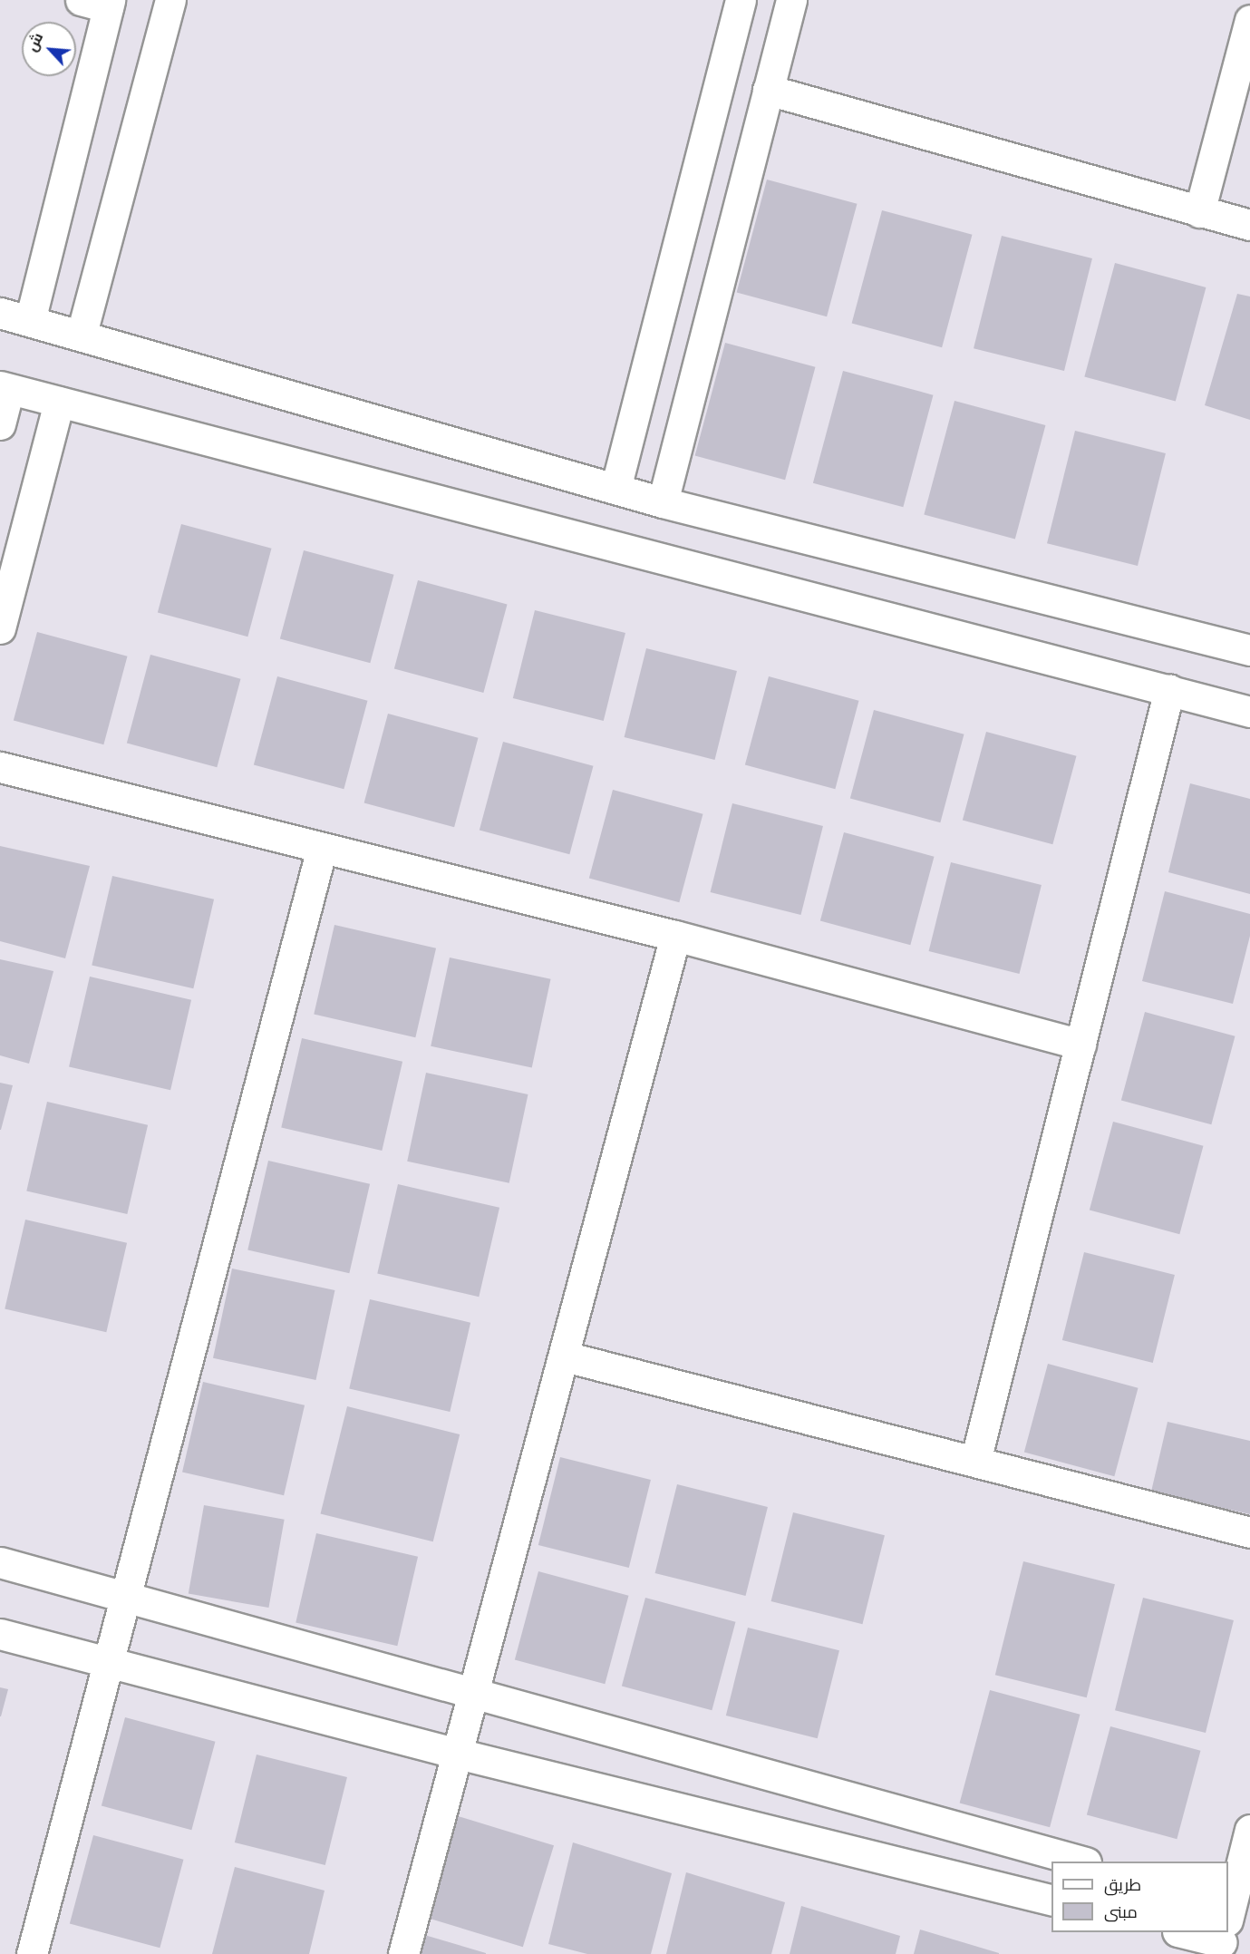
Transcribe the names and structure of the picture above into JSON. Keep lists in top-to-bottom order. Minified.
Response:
{"legend":["طريق","مبنى"],"north":"top left"}
